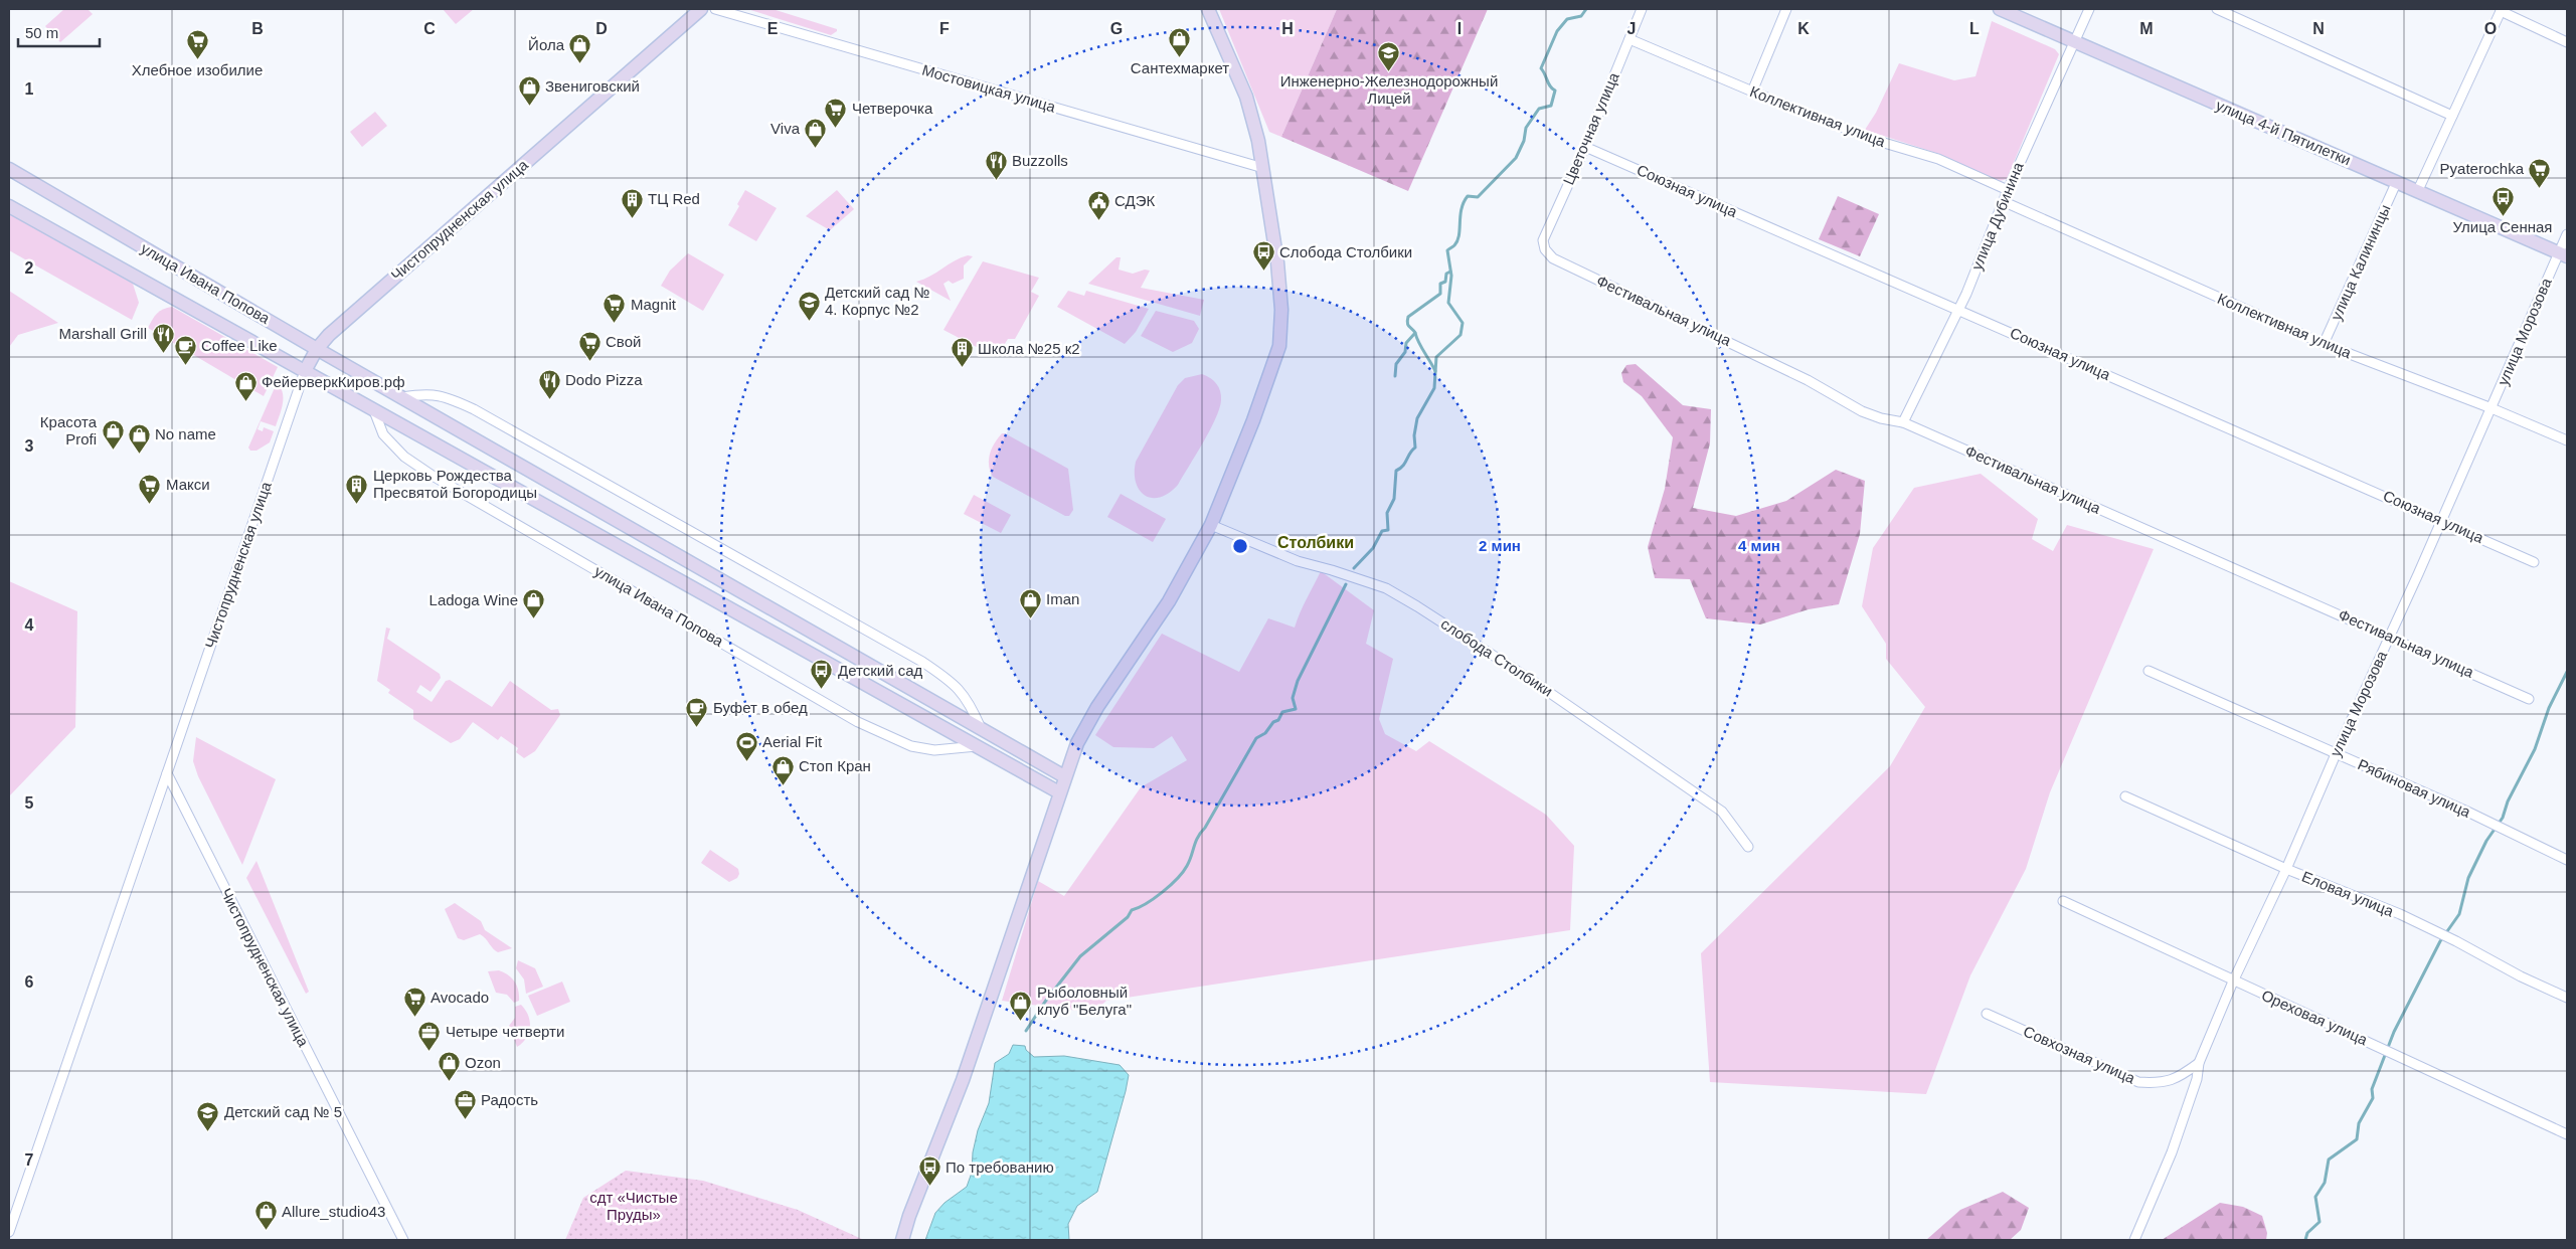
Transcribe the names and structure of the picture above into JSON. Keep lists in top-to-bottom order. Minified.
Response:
{"streets":{"main road":["улица 4-й Пятилетки","Чистопрудненская улица","улица Ивана Попова"],"street":["Мостовицкая улица","Коллективная улица","Цветочная улица","Союзная улица","улица Дубинина","улица Калининцы","Фестивальная улица","улица Морозова","слобода Столбики","Рябиновая улица","Еловая улица","Ореховая улица","Совхозная улица"]},"crossings":[["Коллективная улица","Цветочная улица"],["Коллективная улица","улица Дубинина"],["Коллективная улица","улица Калининцы"],["Коллективная улица","улица Морозова"],["Цветочная улица","Союзная улица"],["Цветочная улица","Фестивальная улица"],["улица 4-й Пятилетки","улица Дубинина"],["улица 4-й Пятилетки","улица Калининцы"],["улица 4-й Пятилетки","улица Морозова"],["Союзная улица","улица Дубинина"],["Союзная улица","улица Морозова"],["улица Дубинина","Фестивальная улица"],["Чистопрудненская улица","улица Ивана Попова"],["Фестивальная улица","улица Морозова"],["улица Морозова","Рябиновая улица"],["улица Морозова","Еловая улица"],["улица Морозова","Ореховая улица"],["улица Морозова","Совхозная улица"]],"districts":["Столбики"],"parks":["сдт «Чистые Пруды»"],"places":{"shop":["Сантехмаркет","Йола","Звениговский","Viva","ФейерверкКиров.рф","Красота Profi","No name","Iman","Ladoga Wine","Стоп Кран","Рыболовный клуб \"Белуга\"","Ozon","Allure_studio43"],"supermarket":["Хлебное изобилие","Четверочка","Pyaterochka","Magnit","Свой","Макси","Avocado"],"school or university":["Инженерно-Железнодорожный Лицей","Детский сад № 4. Корпус №2","Детский сад № 5"],"restaurant":["Buzzolls","Marshall Grill","Dodo Pizza"],"bus stop":["Улица Сенная","Слобода Столбики","Детский сад","По требованию"],"building":["ТЦ Red","Школа №25 к2","Церковь Рождества Пресвятой Богородицы"],"public building":["СДЭК"],"cafe":["Coffee Like","Буфет в обед"],"sports":["Aerial Fit"],"office":["Четыре четверти","Радость"]},"scale_bar":"50 m","grid":{"columns":["B","C","D","E","F","G","H","I","J","K","L","M","N","O"],"rows":["1","2","3","4","5","6","7"]},"rings":["2 мин","4 мин"]}
